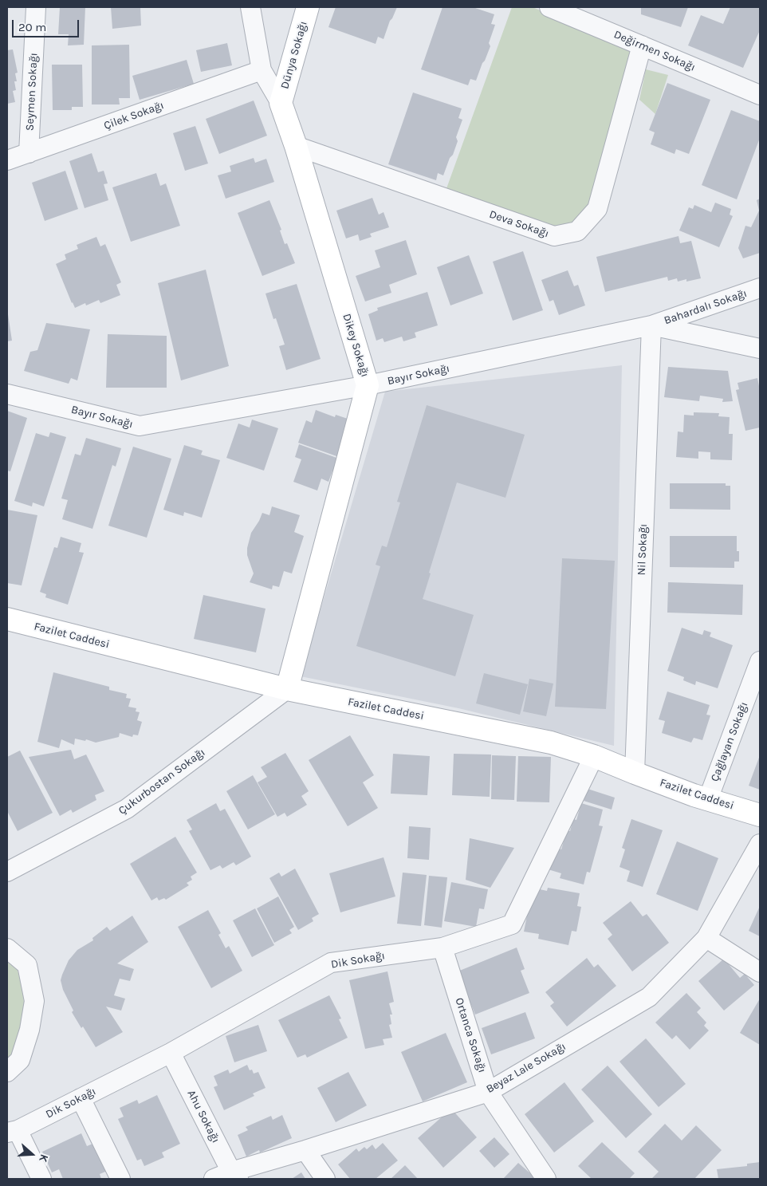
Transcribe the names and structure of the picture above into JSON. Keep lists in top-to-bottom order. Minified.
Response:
{"streets":{"street":["Değirmen Sokağı","Dünya Sokağı","Seymen Sokağı","Çilek Sokağı","Deva Sokağı","Bahardalı Sokağı","Dikey Sokağı","Bayır Sokağı","Nil Sokağı","Fazilet Caddesi","Çağlayan Sokağı","Çukurbostan Sokağı","Dik Sokağı","Ortanca Sokağı","Beyaz Lale Sokağı","Ahu Sokağı"]},"crossings":[["Değirmen Sokağı","Deva Sokağı"],["Dünya Sokağı","Dikey Sokağı"],["Seymen Sokağı","Çilek Sokağı"],["Çilek Sokağı","Dikey Sokağı"],["Deva Sokağı","Dikey Sokağı"],["Bahardalı Sokağı","Bayır Sokağı"],["Bahardalı Sokağı","Nil Sokağı"],["Dikey Sokağı","Bayır Sokağı"],["Dikey Sokağı","Fazilet Caddesi"],["Dikey Sokağı","Çukurbostan Sokağı"],["Bayır Sokağı","Nil Sokağı"],["Nil Sokağı","Fazilet Caddesi"],["Fazilet Caddesi","Çağlayan Sokağı"],["Fazilet Caddesi","Çukurbostan Sokağı"],["Fazilet Caddesi","Dik Sokağı"],["Dik Sokağı","Ortanca Sokağı"],["Dik Sokağı","Ahu Sokağı"],["Ortanca Sokağı","Beyaz Lale Sokağı"],["Beyaz Lale Sokağı","Ahu Sokağı"]],"scale_bar":"20 m","north":"right"}
